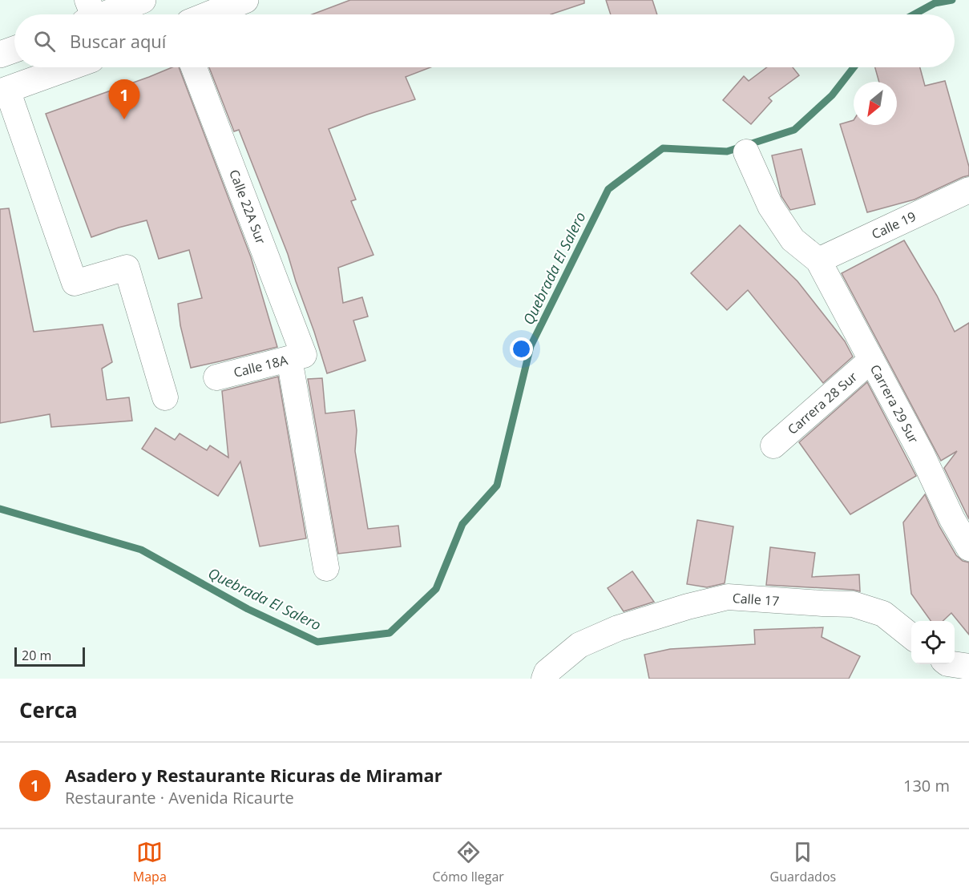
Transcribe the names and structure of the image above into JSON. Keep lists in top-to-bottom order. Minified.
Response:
{"streets":{"street":["Calle 22A Sur","Calle 19","Calle 18A","Carrera 28 Sur","Carrera 29 Sur","Calle 17"]},"crossings":[["Calle 22A Sur","Calle 18A"],["Calle 19","Carrera 29 Sur"],["Carrera 28 Sur","Carrera 29 Sur"]],"water":["Quebrada El Salero"],"scale_bar":"20 m","north":"bottom left","page":{"search":"Buscar aquí","pins":"1","scale":"20 m","heading":"Cerca","list":[{"mark":"1","name":"Asadero y Restaurante Ricuras de Miramar","note":"Restaurante · Avenida Ricaurte","value":"130 m"}],"nav":["Mapa","Cómo llegar","Guardados"]}}
